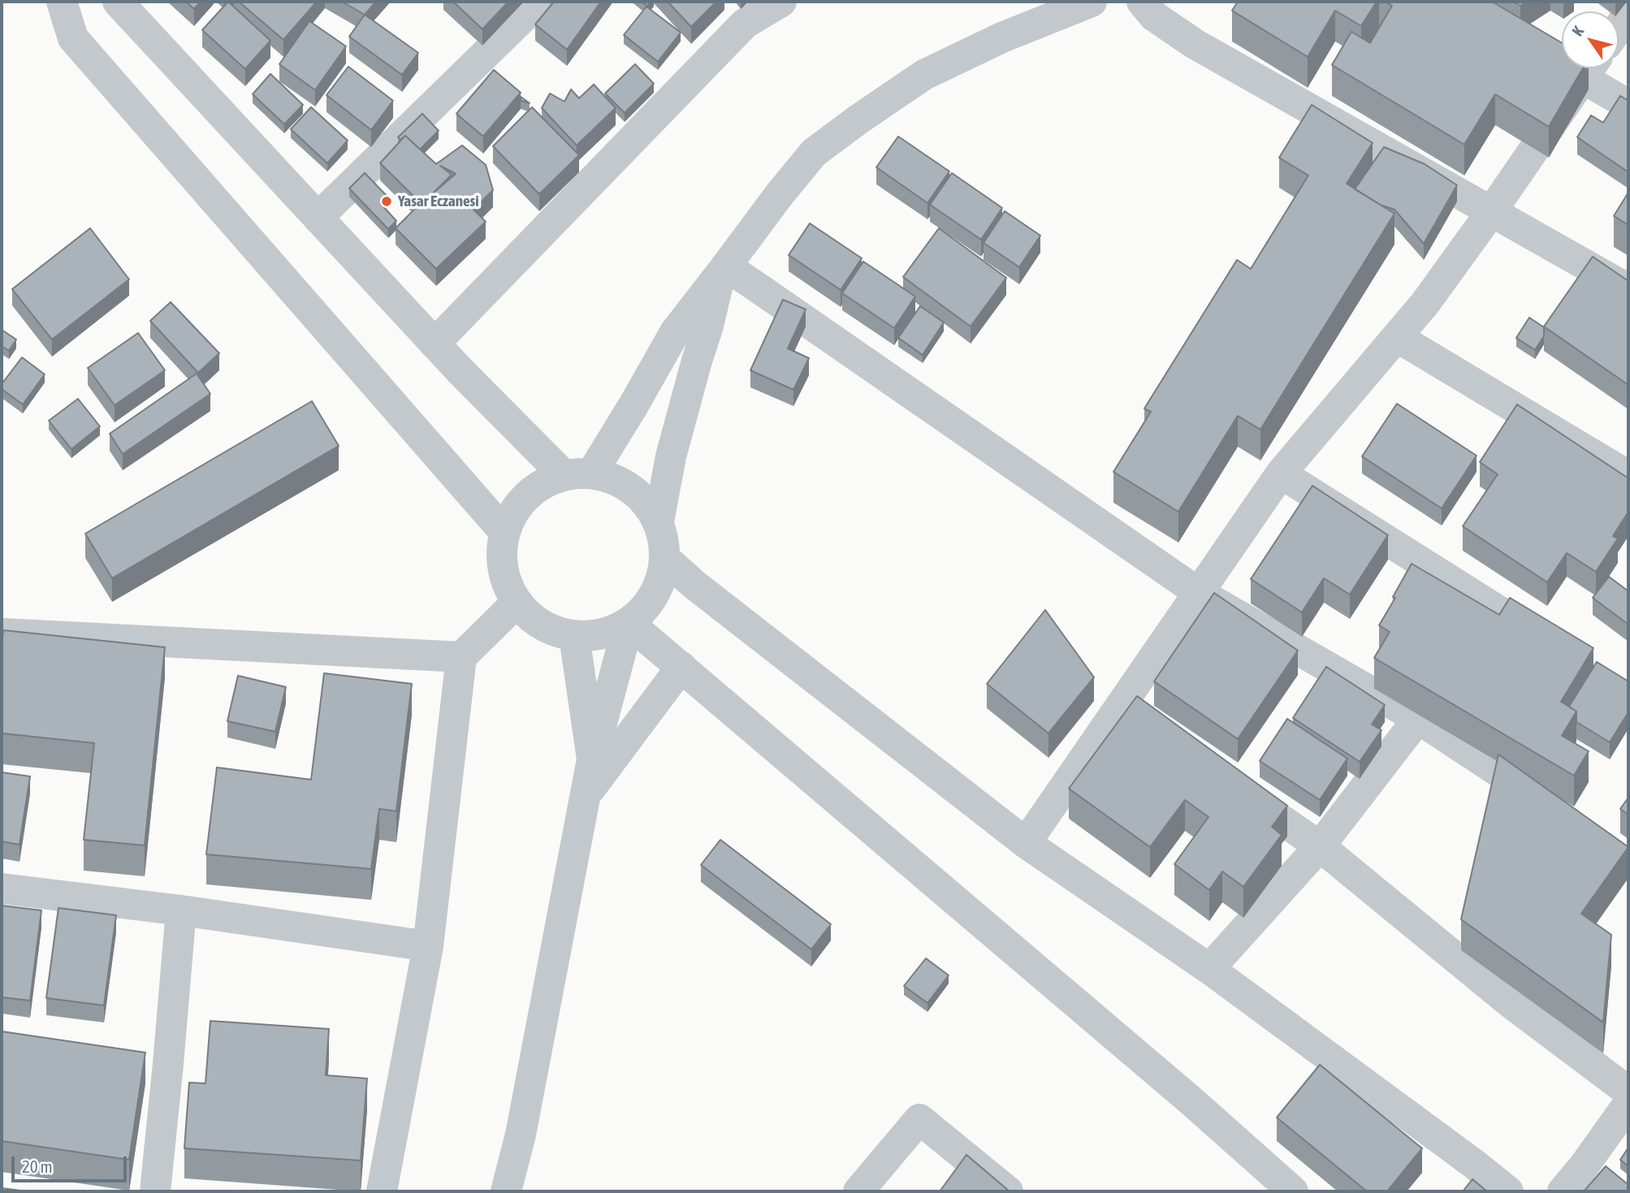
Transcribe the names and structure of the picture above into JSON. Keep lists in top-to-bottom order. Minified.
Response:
{"places":["Yasar Eczanesi"],"scale_bar":"20 m","north":"top left"}
